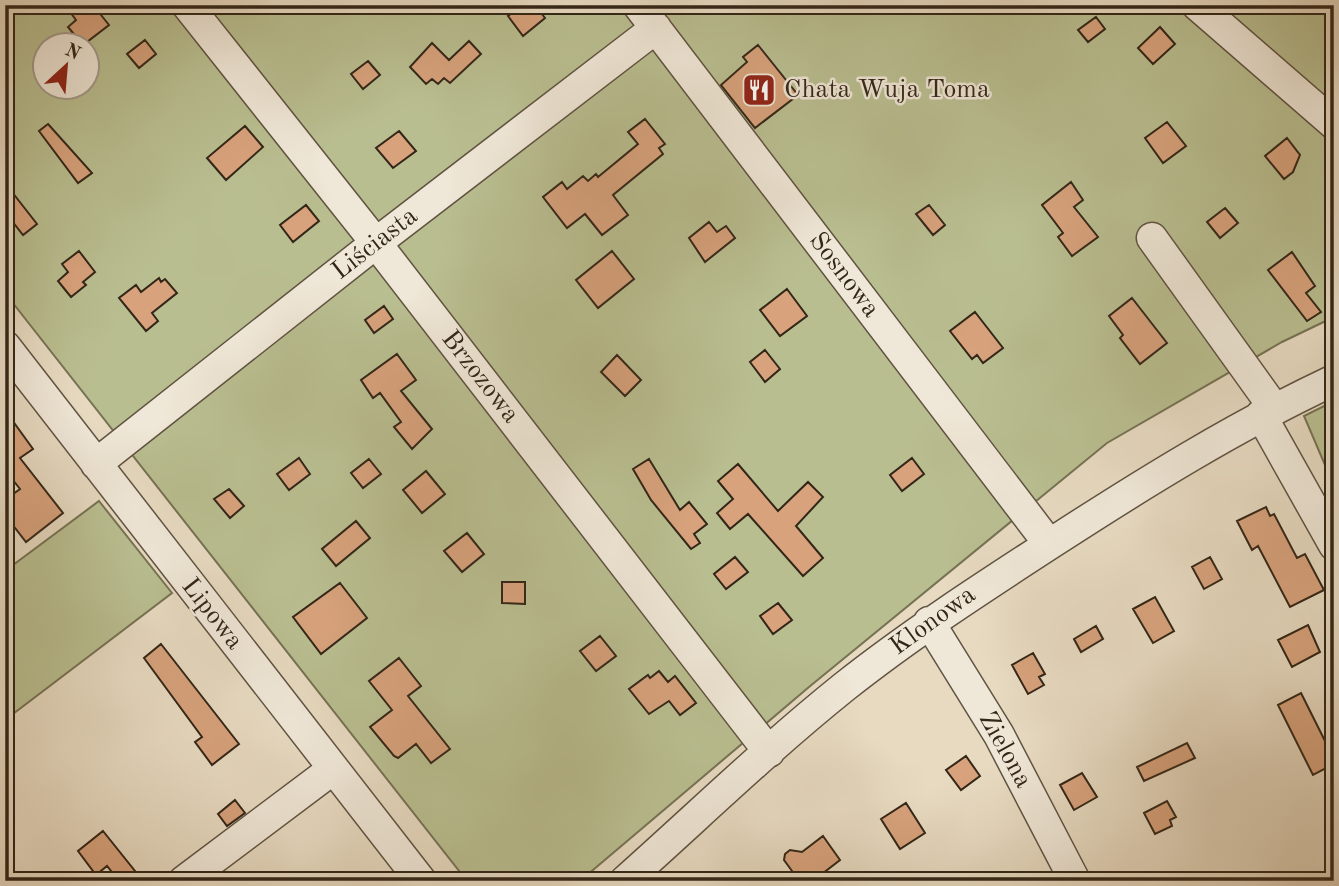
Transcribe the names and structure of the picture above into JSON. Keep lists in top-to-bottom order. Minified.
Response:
{"streets":{"street":["Liściasta","Sosnowa","Brzozowa","Lipowa","Klonowa","Zielona"]},"crossings":[["Liściasta","Sosnowa"],["Liściasta","Brzozowa"],["Liściasta","Lipowa"],["Sosnowa","Klonowa"],["Brzozowa","Klonowa"],["Klonowa","Zielona"]],"places":{"restaurant":["Chata Wuja Toma"]},"north":"top right"}
